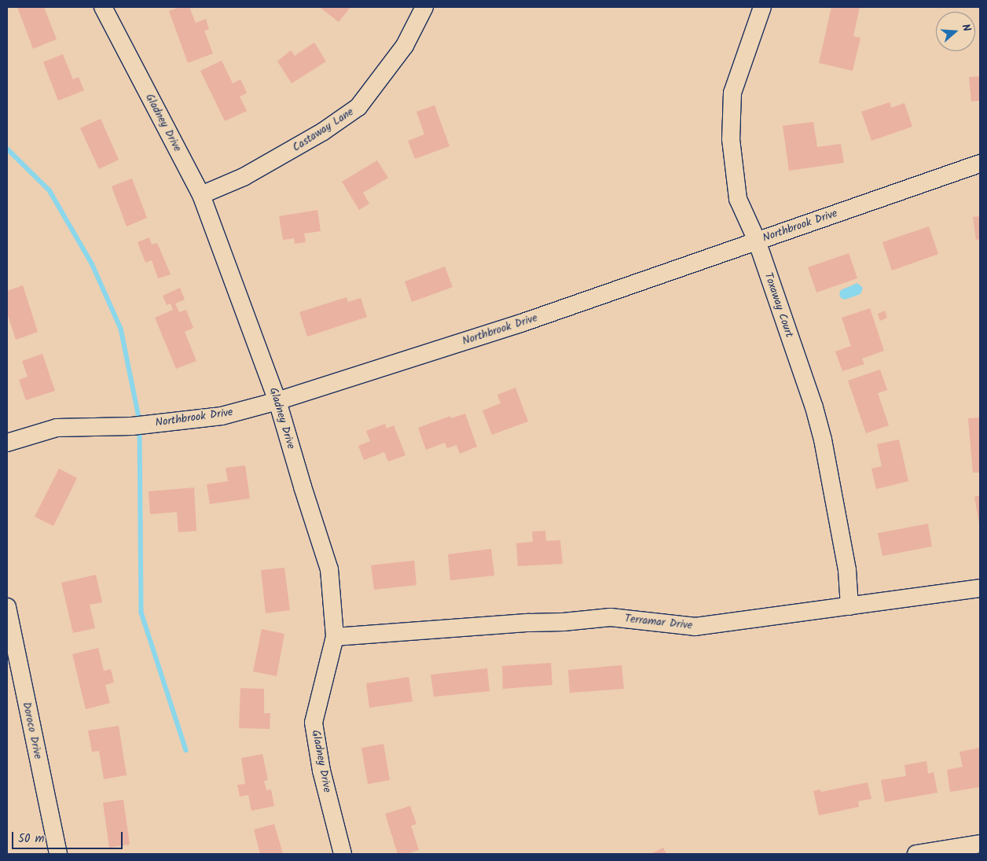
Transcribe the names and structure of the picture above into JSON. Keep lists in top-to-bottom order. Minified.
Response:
{"streets":{"street":["Gladney Drive","Castaway Lane","Northbrook Drive","Toxaway Court","Terramar Drive","Doroco Drive"]},"crossings":[["Gladney Drive","Castaway Lane"],["Gladney Drive","Northbrook Drive"],["Gladney Drive","Terramar Drive"],["Northbrook Drive","Toxaway Court"],["Toxaway Court","Terramar Drive"]],"scale_bar":"50 m","north":"right"}
